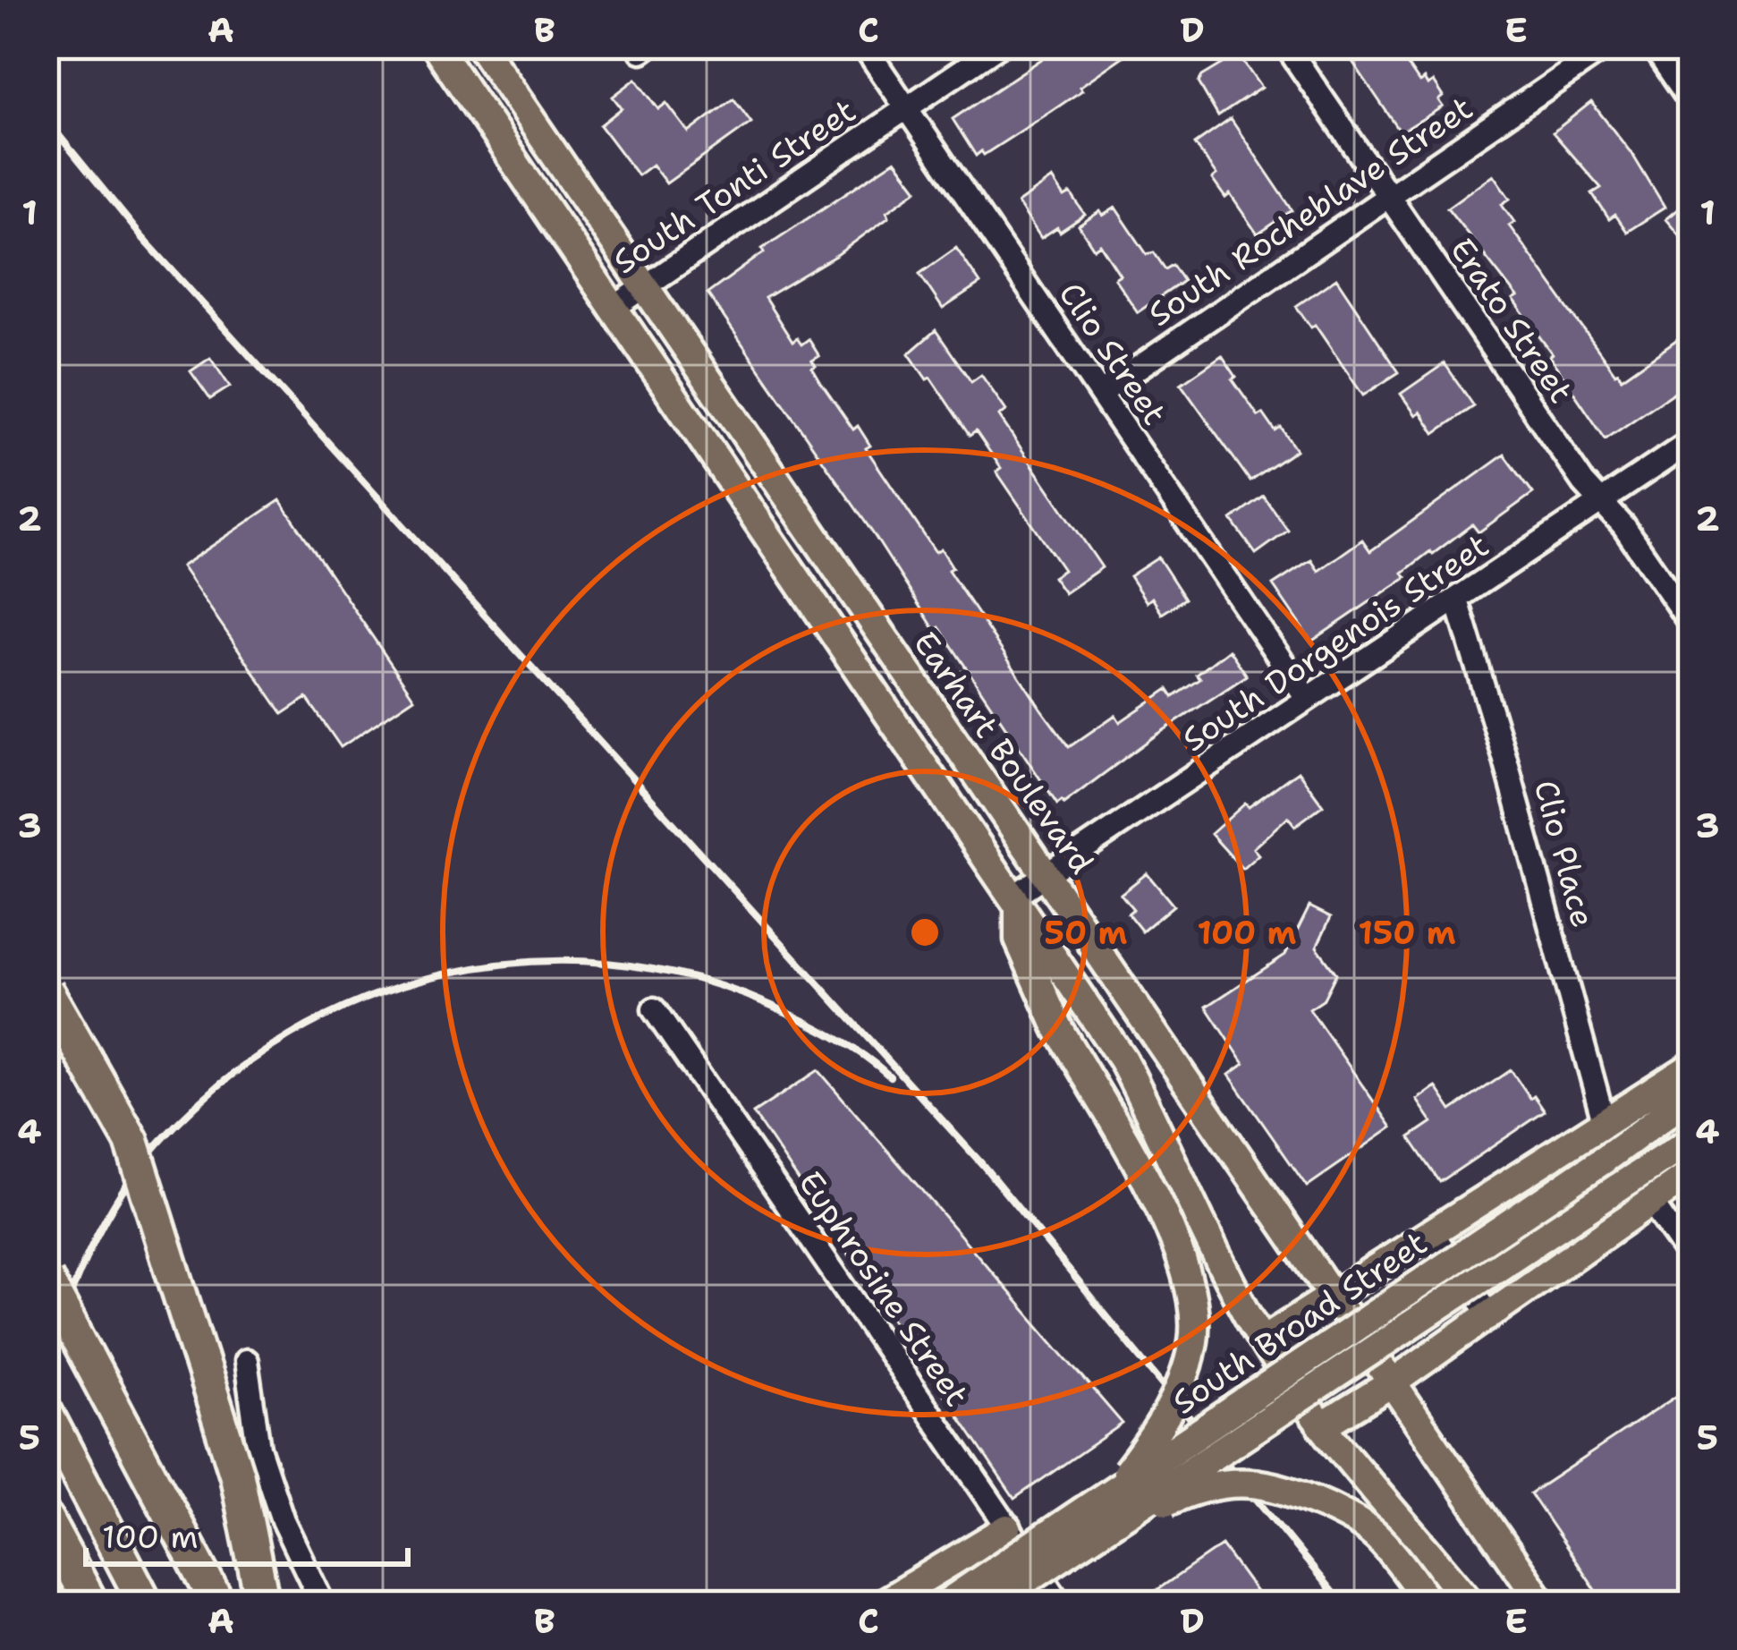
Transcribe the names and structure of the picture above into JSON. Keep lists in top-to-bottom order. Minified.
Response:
{"streets":{"main road":["Earhart Boulevard","South Broad Street"],"street":["South Tonti Street","South Rocheblave Street","Erato Street","Clio Street","South Dorgenois Street","Clio Place","Euphrosine Street"]},"crossings":[["South Tonti Street","Clio Street"],["South Tonti Street","Earhart Boulevard"],["South Rocheblave Street","Erato Street"],["South Rocheblave Street","Clio Street"],["Erato Street","South Dorgenois Street"],["Clio Street","South Dorgenois Street"],["South Dorgenois Street","Earhart Boulevard"],["South Dorgenois Street","Clio Place"]],"scale_bar":"100 m","grid":{"columns":["A","B","C","D","E"],"rows":["1","2","3","4","5"]},"rings":["50 m","100 m","150 m"]}
